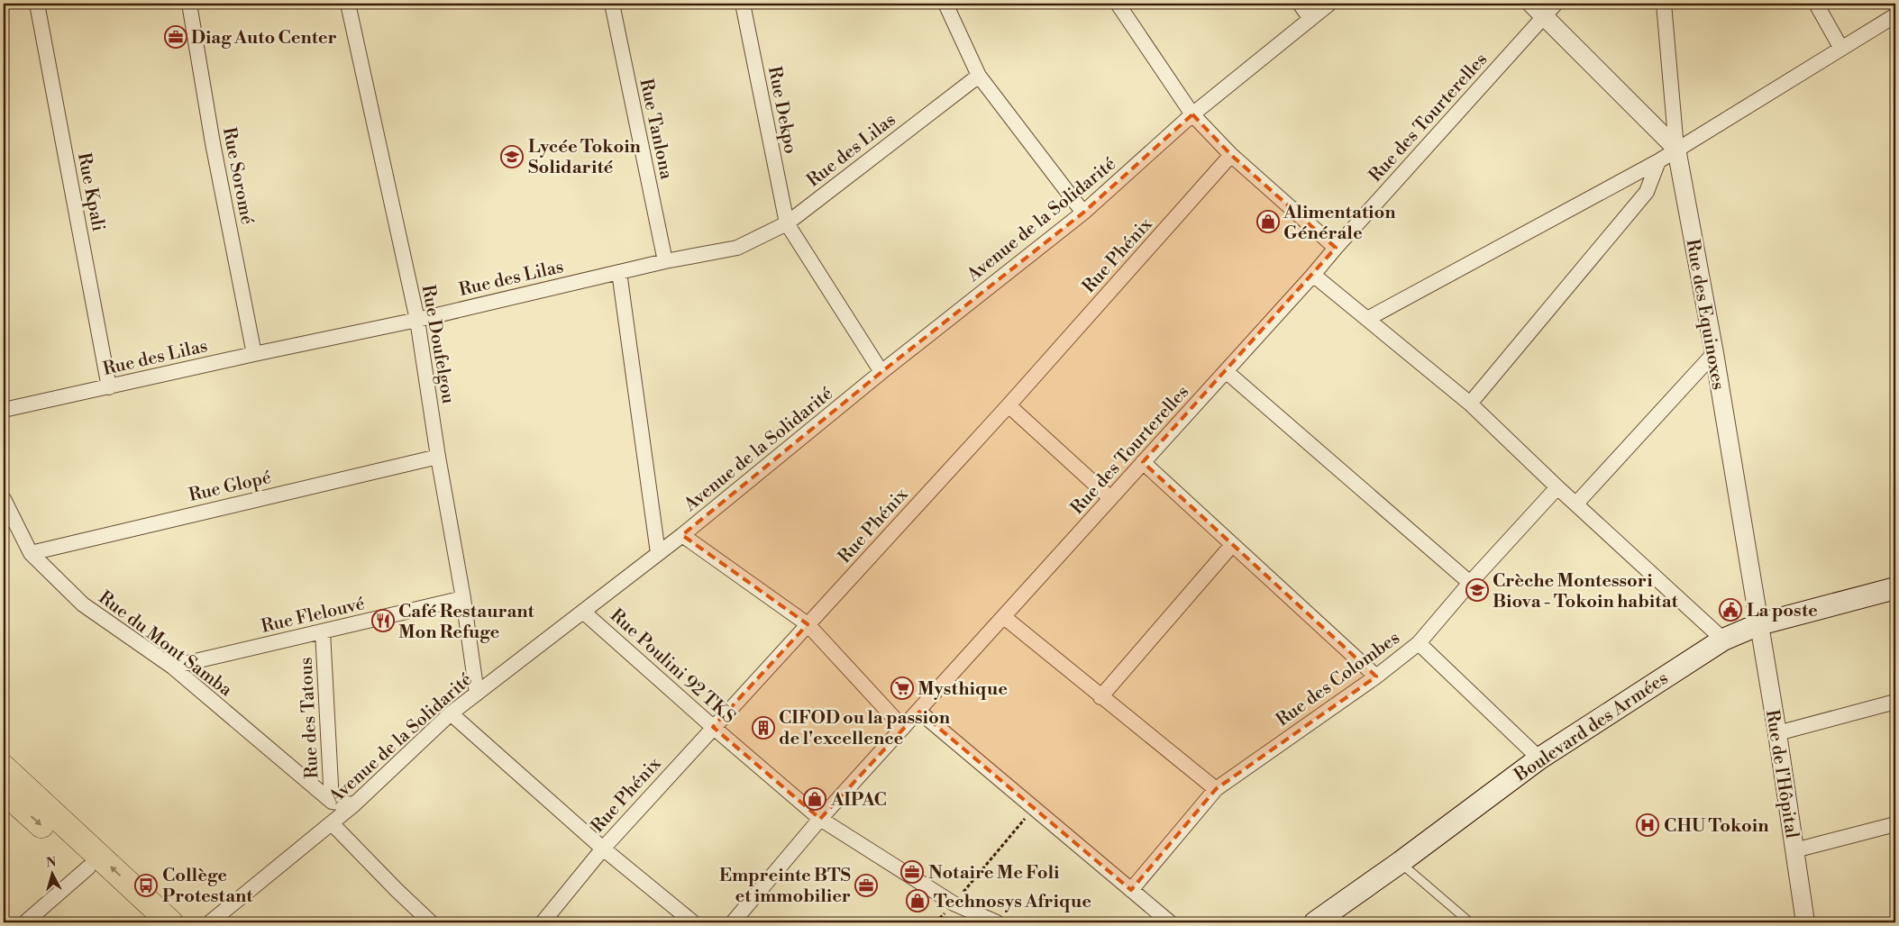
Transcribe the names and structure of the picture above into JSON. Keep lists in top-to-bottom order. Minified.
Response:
{"streets":{"main road":["Boulevard des Armées"],"street":["Rue Dekpo","Rue des Tourterelles","Rue Tanlona","Rue des Lilas","Rue Soromé","Rue Kpali","Avenue de la Solidarité","Rue Phénix","Rue des Equinoxes","Rue Doufelgou","Rue Glopé","Rue Flelouvé","Rue du Mont Samba","Rue Poulini 92 TKS","Rue des Colombes","Rue des Tatous","Rue de l'Hôpital"]},"crossings":[["Rue Dekpo","Rue des Lilas"],["Rue des Tourterelles","Rue Poulini 92 TKS"],["Rue Tanlona","Rue des Lilas"],["Rue des Lilas","Rue Soromé"],["Rue des Lilas","Rue Kpali"],["Rue des Lilas","Rue Doufelgou"],["Avenue de la Solidarité","Rue Doufelgou"],["Avenue de la Solidarité","Rue Poulini 92 TKS"],["Rue Phénix","Rue Poulini 92 TKS"],["Rue des Equinoxes","Boulevard des Armées"],["Rue des Equinoxes","Rue de l'Hôpital"],["Rue Doufelgou","Rue Glopé"],["Rue Doufelgou","Rue Flelouvé"],["Rue Glopé","Rue du Mont Samba"],["Rue Flelouvé","Rue du Mont Samba"],["Rue Flelouvé","Rue des Tatous"],["Rue du Mont Samba","Rue des Tatous"],["Boulevard des Armées","Rue de l'Hôpital"]],"places":{"office":["Diag Auto Center","Notaire Me Foli","Empreinte BTS et immobilier"],"school or university":["Lycée Tokoin Solidarité","Crèche Montessori Biova - Tokoin habitat"],"shop":["Alimentation Générale","AIPAC","Technosys Afrique"],"public building":["La poste"],"restaurant":["Café Restaurant Mon Refuge"],"supermarket":["Mysthique"],"building":["CIFOD ou la passion de l'excellence"],"hospital":["CHU Tokoin"],"bus stop":["Collège Protestant"]},"north":"top"}
